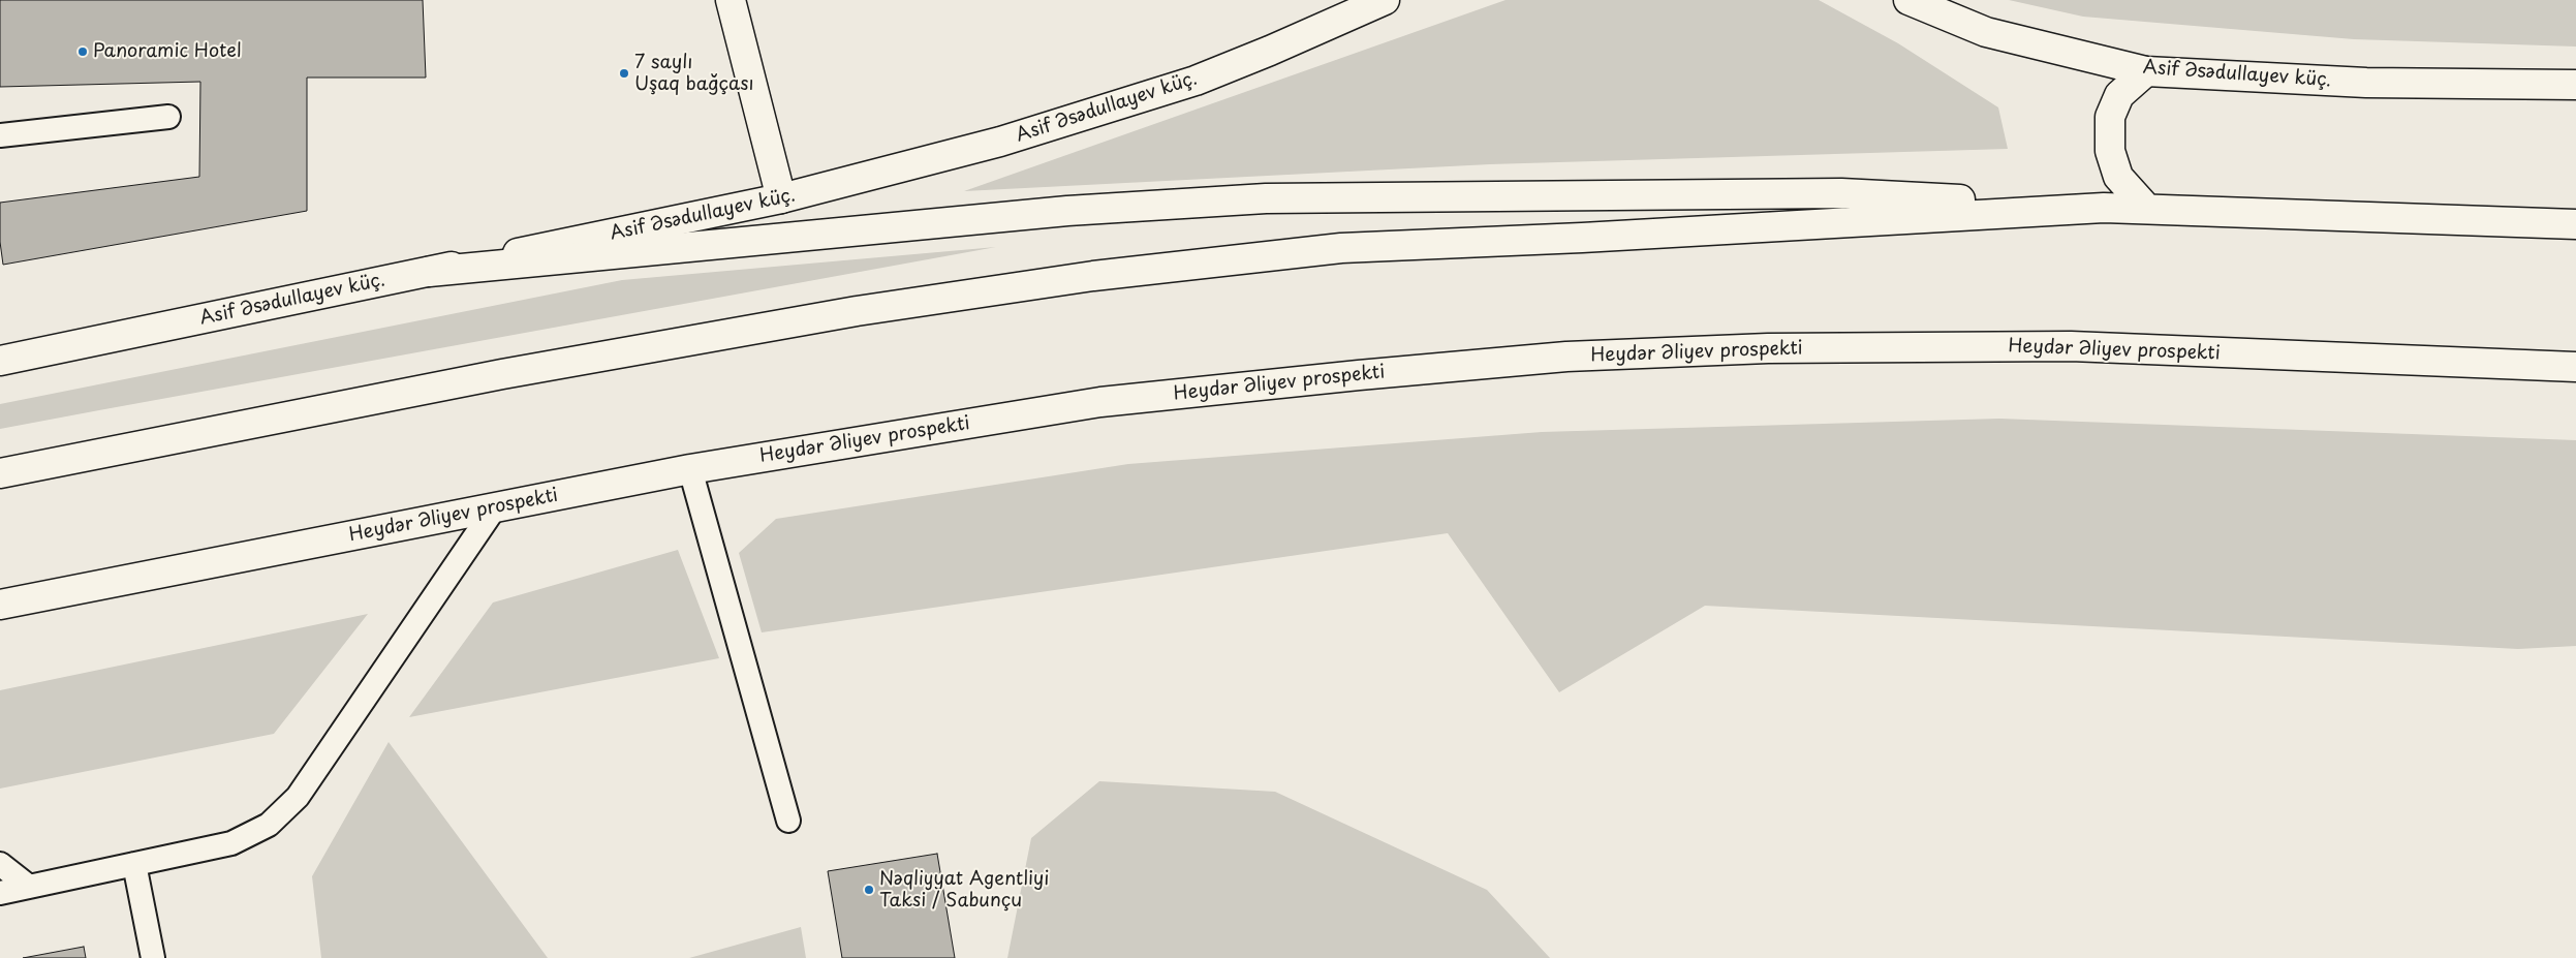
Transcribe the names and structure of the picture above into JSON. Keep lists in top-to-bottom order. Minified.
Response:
{"streets":{"main road":["Asif Əsədullayev küç.","Heydər Əliyev prospekti"]},"places":["Panoramic Hotel","7 saylı Uşaq bağçası","Nəqliyyat Agentliyi Taksi / Sabunçu"]}
